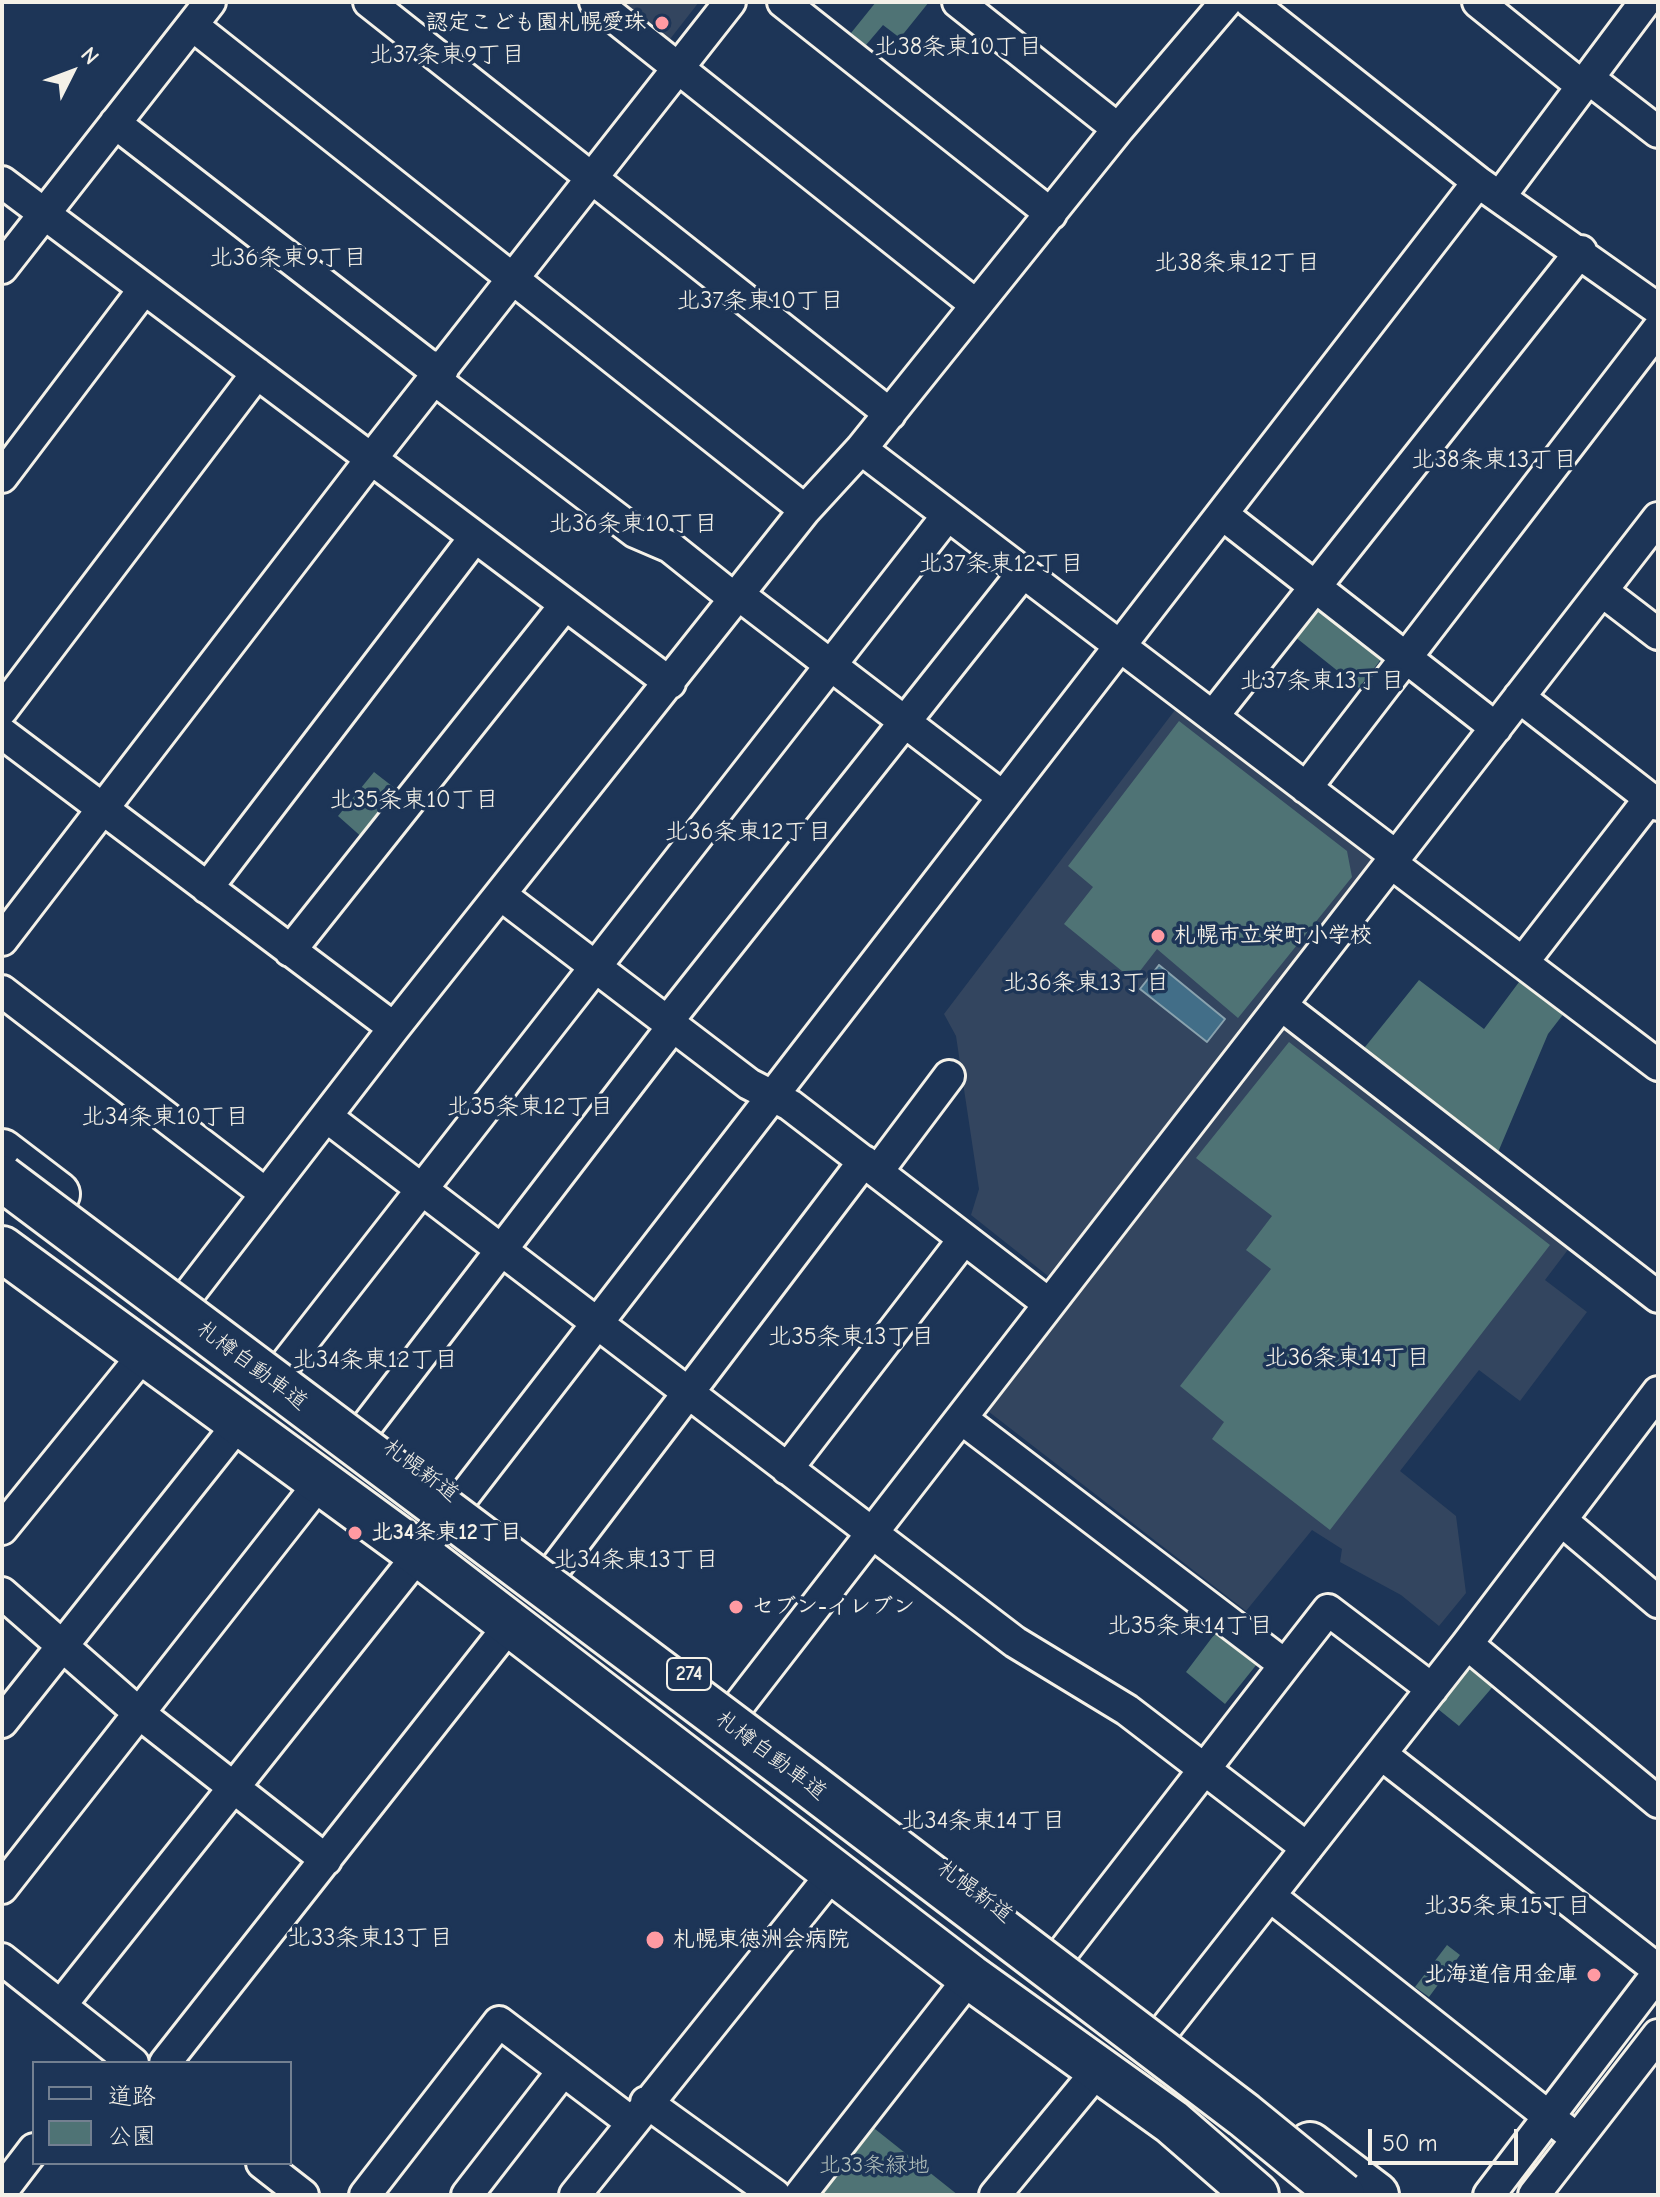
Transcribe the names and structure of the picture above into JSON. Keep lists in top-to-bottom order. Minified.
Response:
{"streets":{"highway":["札樽自動車道","札幌新道","274"]},"districts":["北38条東10丁目","北37条東9丁目","北36条東9丁目","北38条東12丁目","北37条東10丁目","北38条東13丁目","北36条東10丁目","北37条東12丁目","北37条東13丁目","北35条東10丁目","北36条東12丁目","北36条東13丁目","北35条東12丁目","北34条東10丁目","北35条東13丁目","北36条東14丁目","北34条東12丁目","北34条東13丁目","北35条東14丁目","北34条東14丁目","北35条東15丁目","北33条東13丁目"],"parks":["北33条緑地"],"places":["認定こども園札幌愛珠","札幌市立栄町小学校","北34条東12丁目","セブン-イレブン","札幌東徳洲会病院","北海道信用金庫"],"legend":["道路","公園"],"scale_bar":"50 m","north":"top right"}
